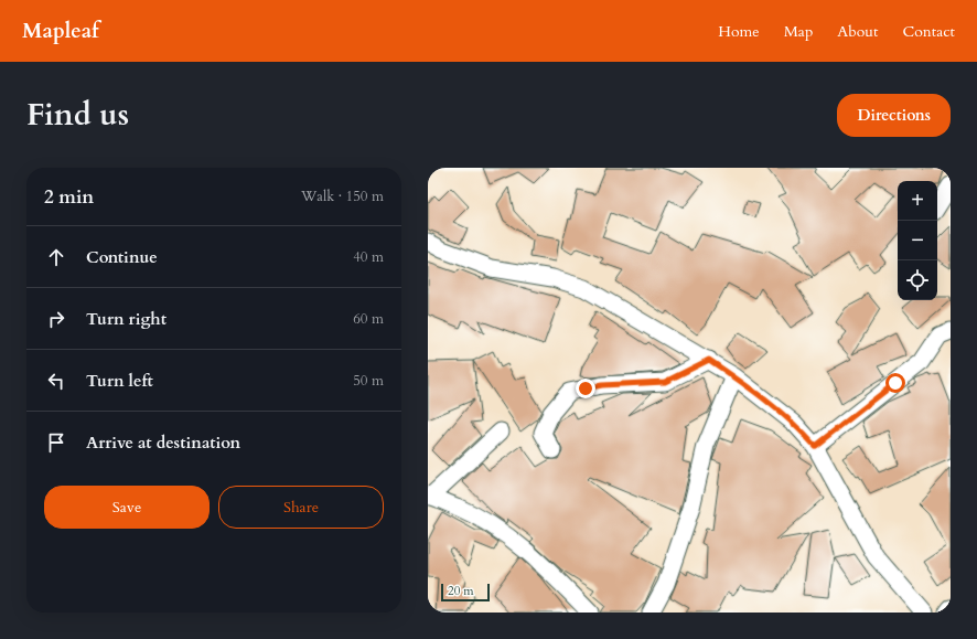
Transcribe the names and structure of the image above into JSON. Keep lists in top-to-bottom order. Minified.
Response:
{"scale_bar":"20 m","page":{"header":"Mapleaf","nav":["Home","Map","About","Contact"],"title":"Find us","buttons":["Directions",["Save","Share"]],"heading":["2 min","Walk · 150 m"],"map_buttons":["+","−"],"list":[["Continue","40 m"],["Turn right","60 m"],["Turn left","50 m"],"Arrive at destination"],"scale":"20 m"}}
